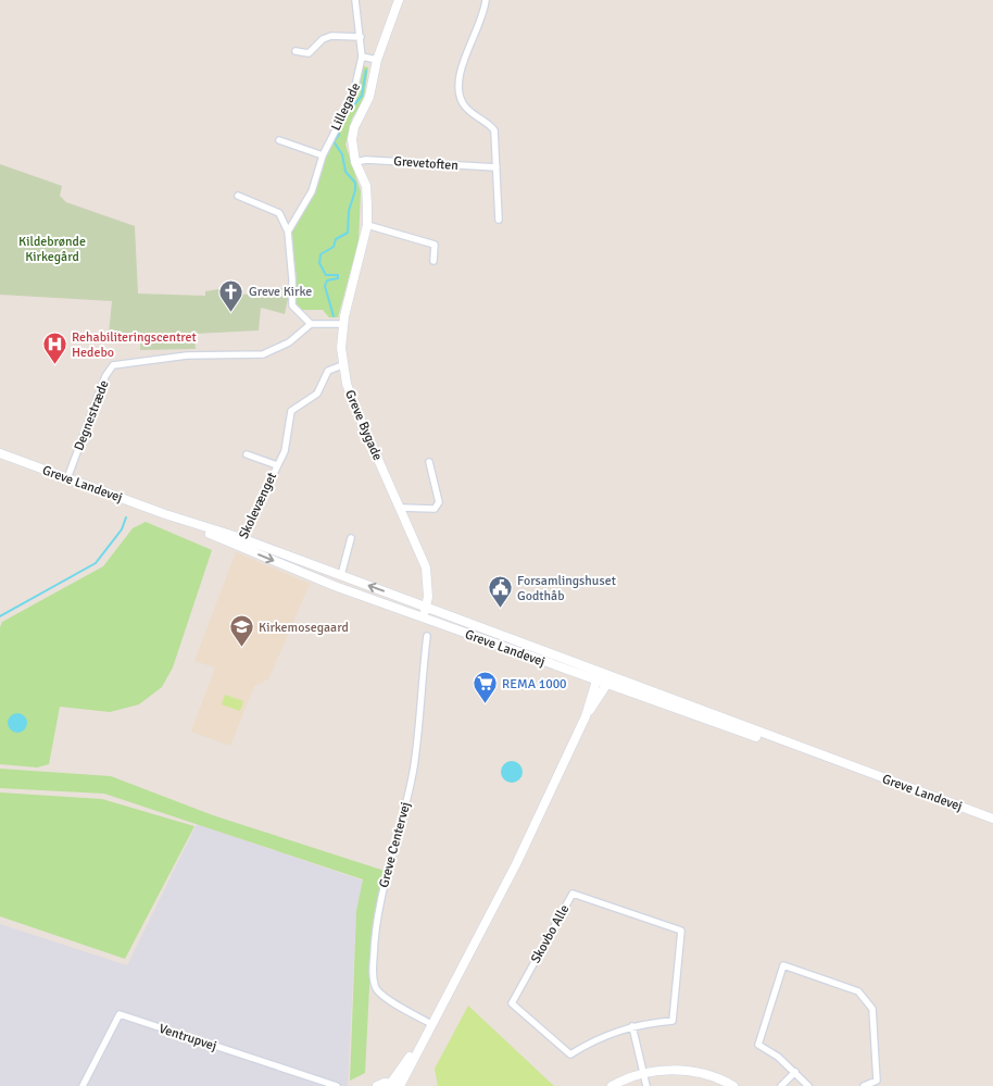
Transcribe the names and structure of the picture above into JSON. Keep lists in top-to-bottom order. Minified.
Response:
{"streets":{"street":["Lillegade","Grevetoften","Degnestræde","Greve Bygade","Greve Landevej","Skolevænget","Greve Centervej","Skovbo Alle","Ventrupvej"]},"crossings":[["Grevetoften","Greve Bygade"],["Degnestræde","Greve Landevej"],["Greve Bygade","Greve Landevej"],["Greve Bygade","Skolevænget"],["Greve Landevej","Skolevænget"]],"parks":["Kildebrønde Kirkegård"],"places":{"church":["Greve Kirke"],"hospital":["Rehabiliteringscentret Hedebo"],"public building":["Forsamlingshuset Godthåb"],"school or university":["Kirkemosegaard"],"supermarket":["REMA 1000"]}}
